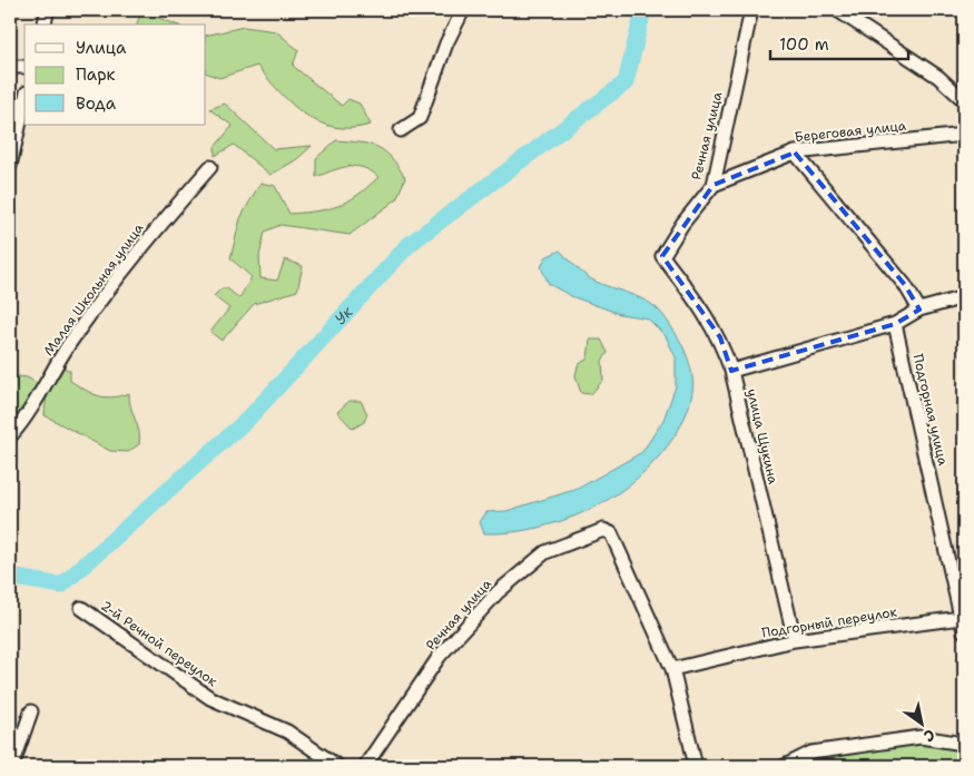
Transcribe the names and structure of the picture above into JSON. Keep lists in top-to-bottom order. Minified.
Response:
{"streets":{"street":["Береговая улица","Речная улица","Малая Школьная улица","Подгорная улица","улица Щукина","Подгорный переулок","2-й Речной переулок"]},"crossings":[["Береговая улица","Речная улица"],["Речная улица","улица Щукина"],["Речная улица","Подгорный переулок"],["Подгорная улица","Подгорный переулок"],["улица Щукина","Подгорный переулок"]],"water":["Ук"],"legend":["Улица","Парк","Вода"],"scale_bar":"100 m","north":"bottom right"}
